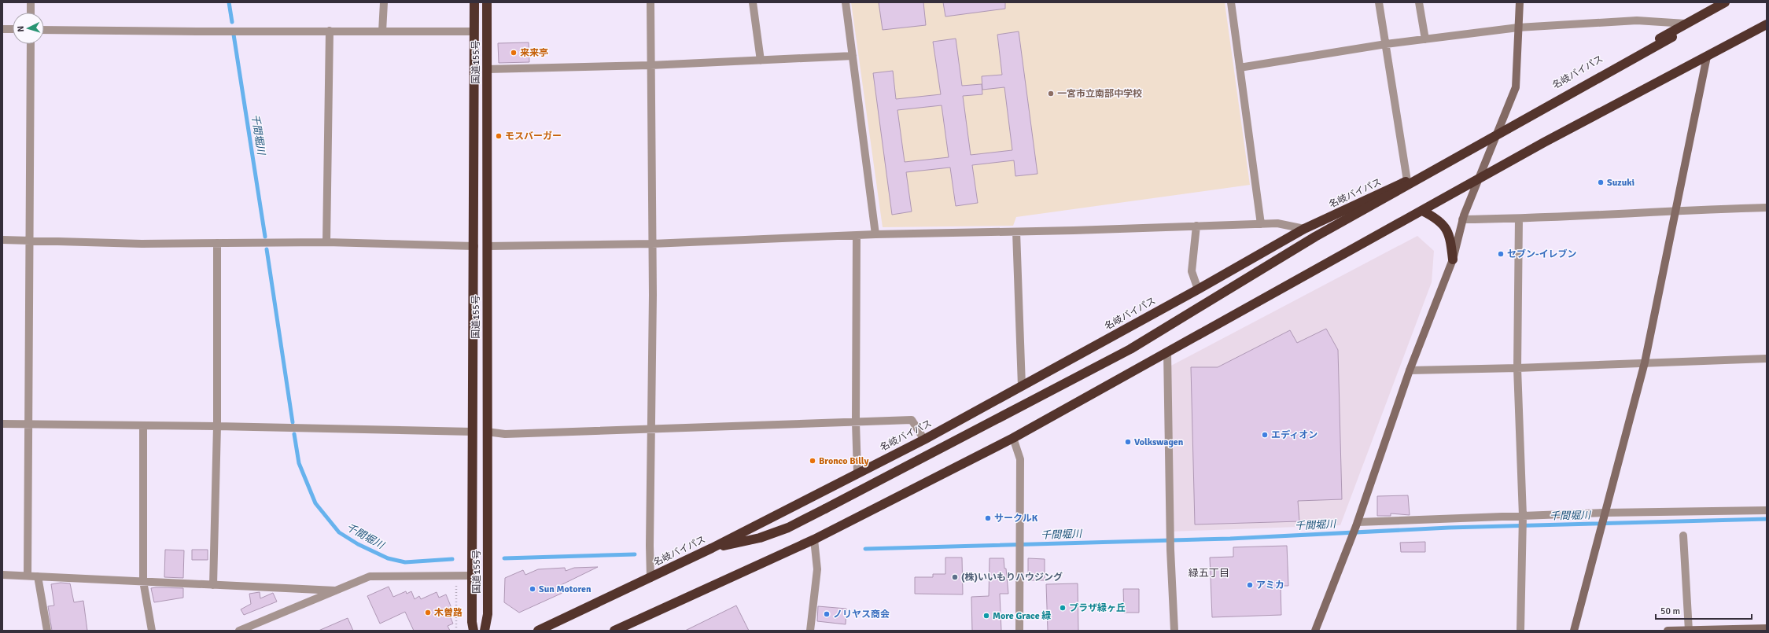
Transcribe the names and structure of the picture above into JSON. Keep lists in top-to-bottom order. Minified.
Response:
{"streets":{"highway":["国道155号","名岐バイパス"]},"districts":["緑五丁目"],"water":["千間堀川"],"places":["来来亭","一宮市立南部中学校","モスバーガー","Suzuki","セブン-イレブン","エディオン","Volkswagen","Bronco Billy","サークルK","(株)いいもりハウジング","アミカ","Sun Motoren","プラザ緑ヶ丘","木曽路","ノリヤス商会","More Grace 緑"],"scale_bar":"50 m","north":"left"}
